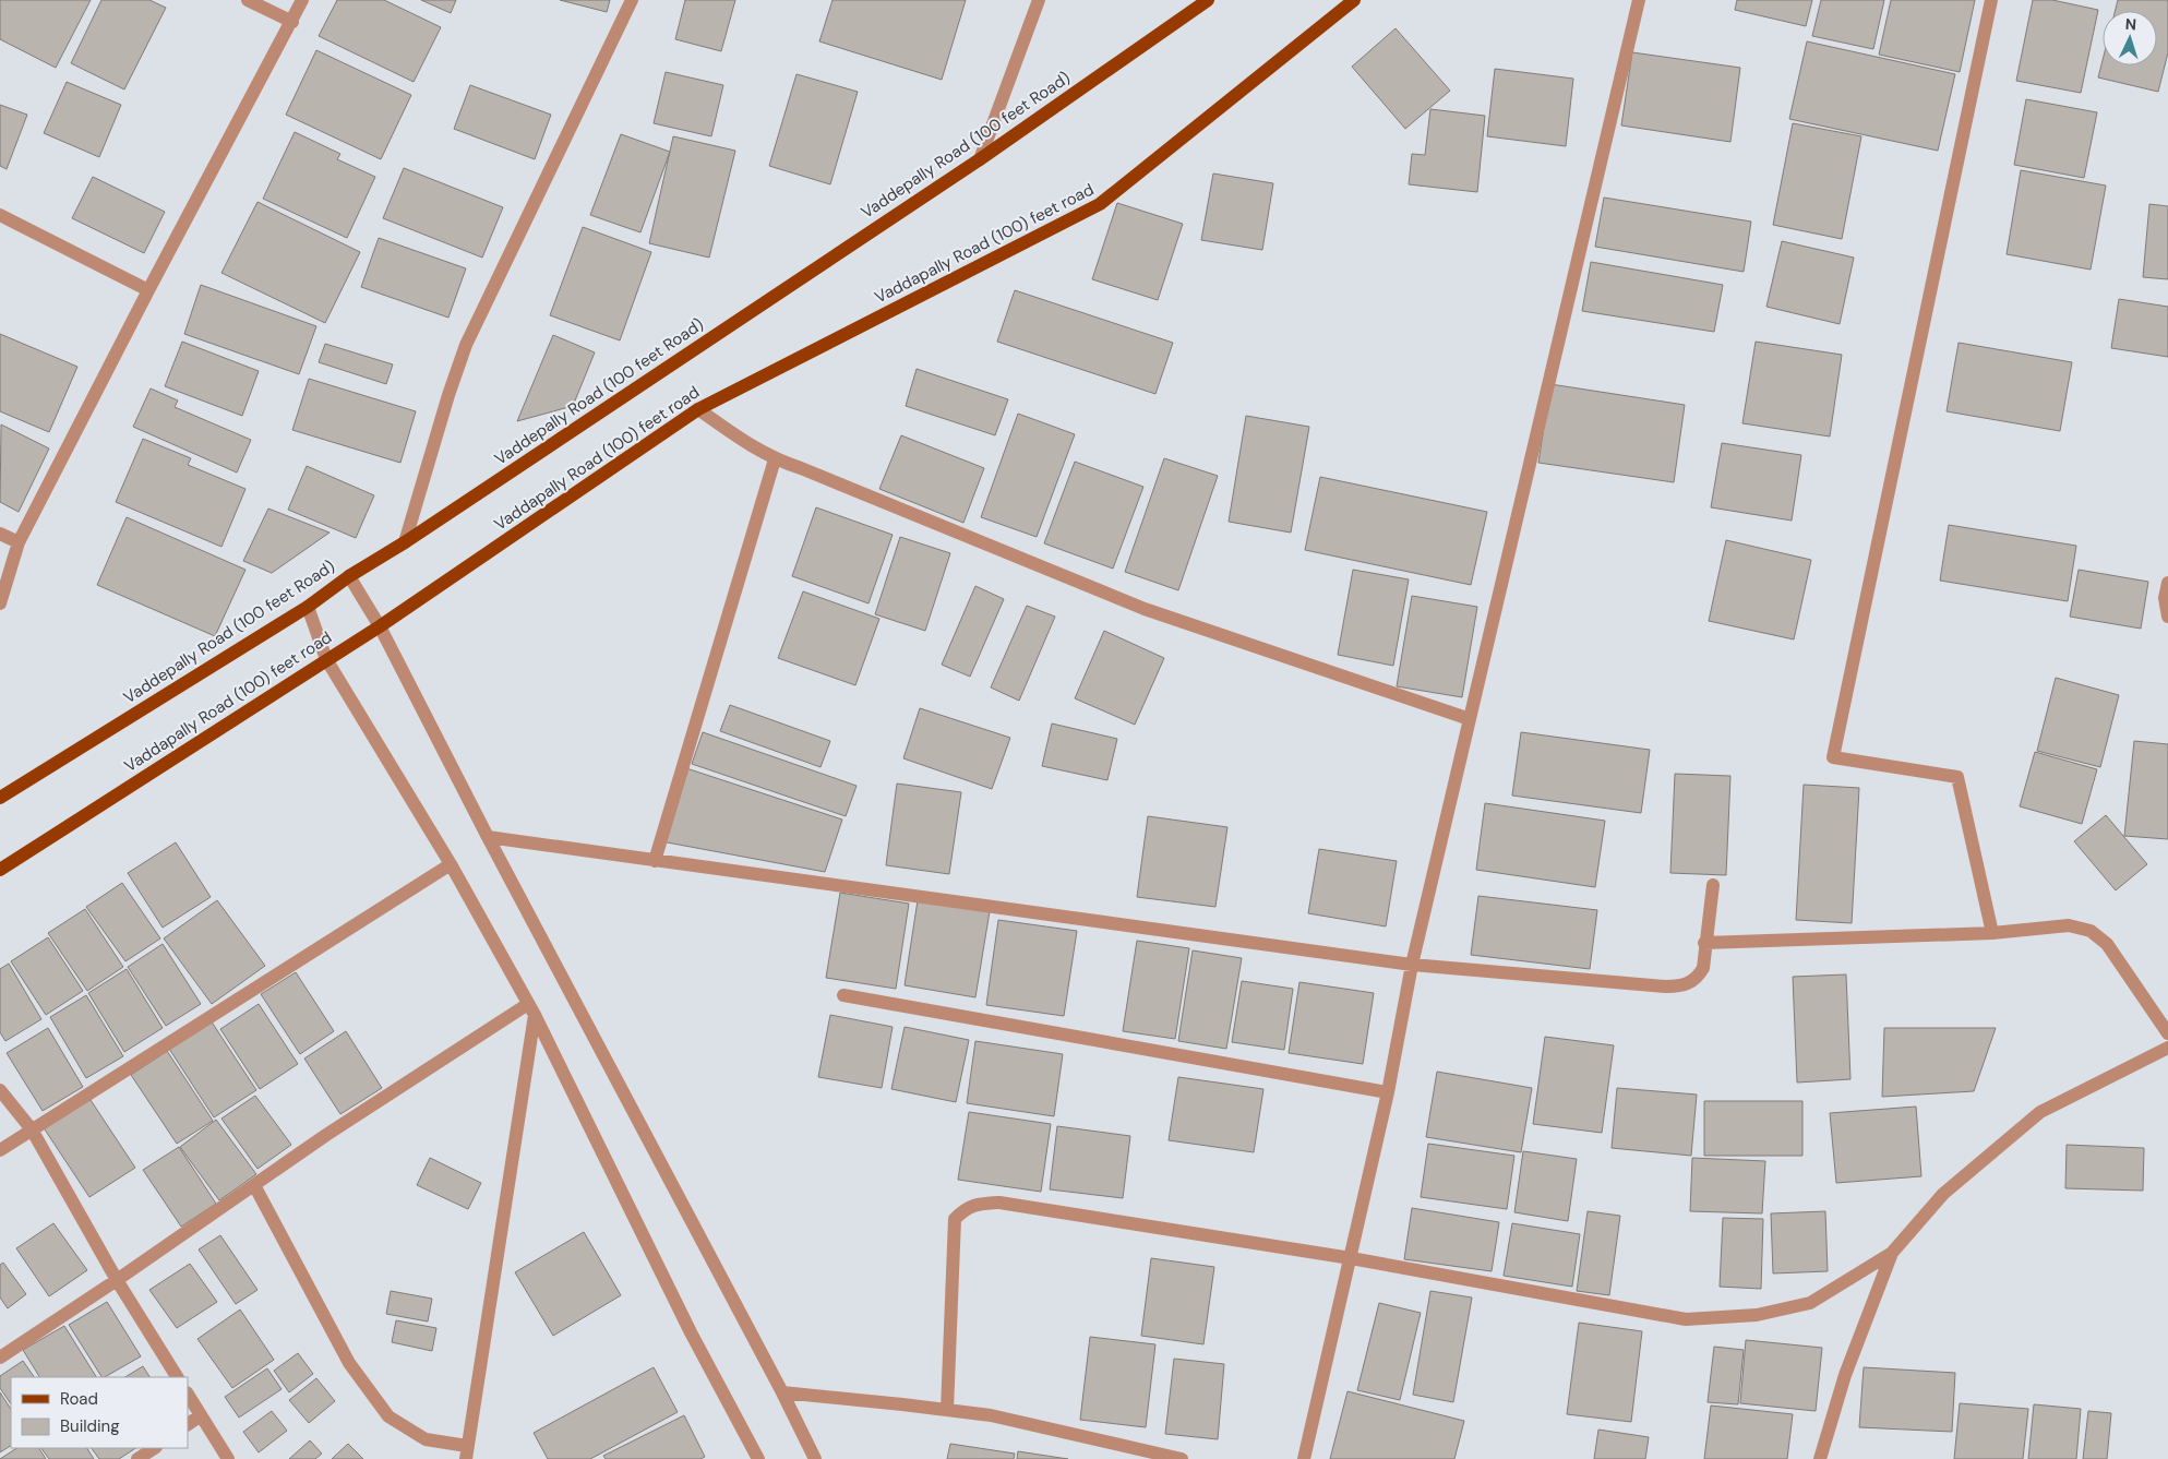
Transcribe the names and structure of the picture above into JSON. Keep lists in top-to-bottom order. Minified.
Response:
{"streets":{"main road":["Vaddepally Road (100 feet Road)","Vaddapally Road (100) feet road"]},"legend":["Road","Building"],"north":"top"}
